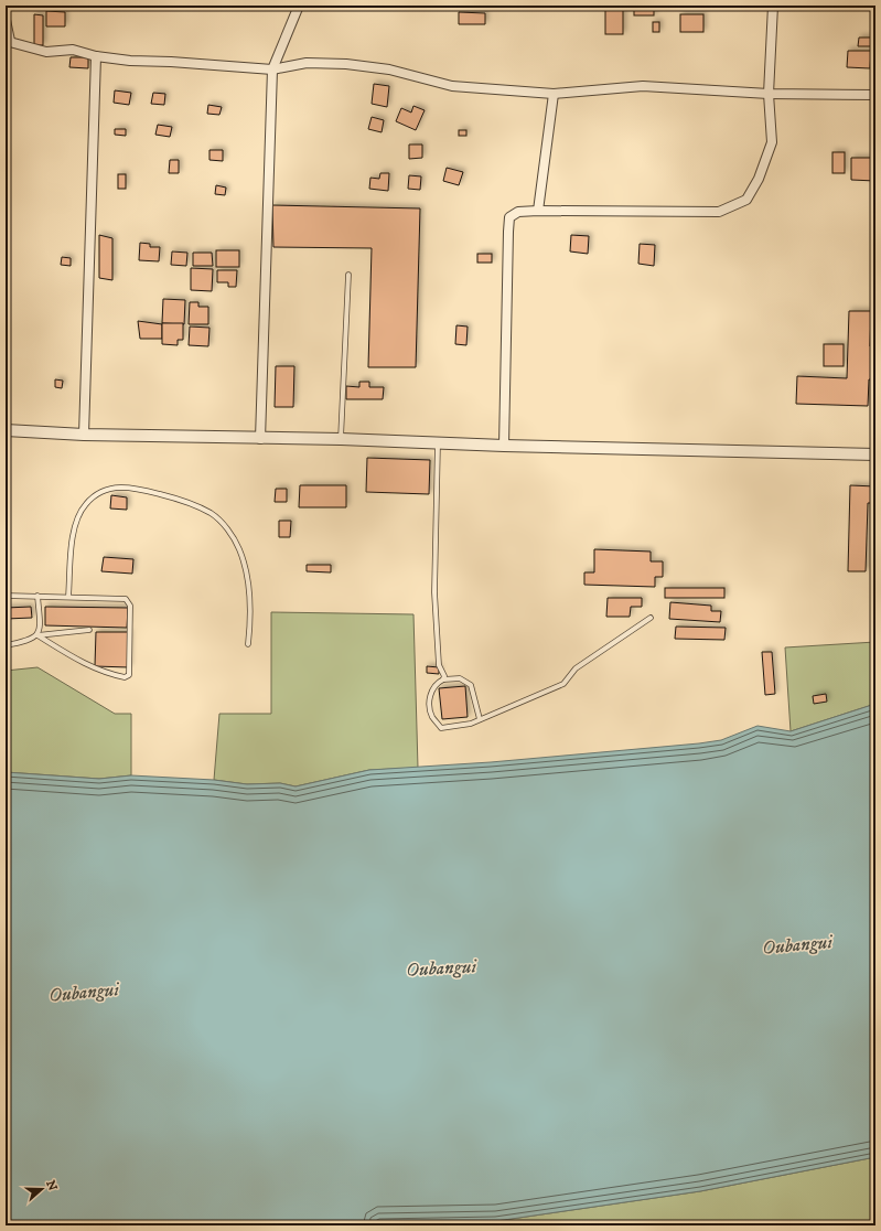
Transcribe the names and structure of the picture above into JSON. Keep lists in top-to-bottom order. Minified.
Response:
{"water":["Oubangui"],"north":"right"}
